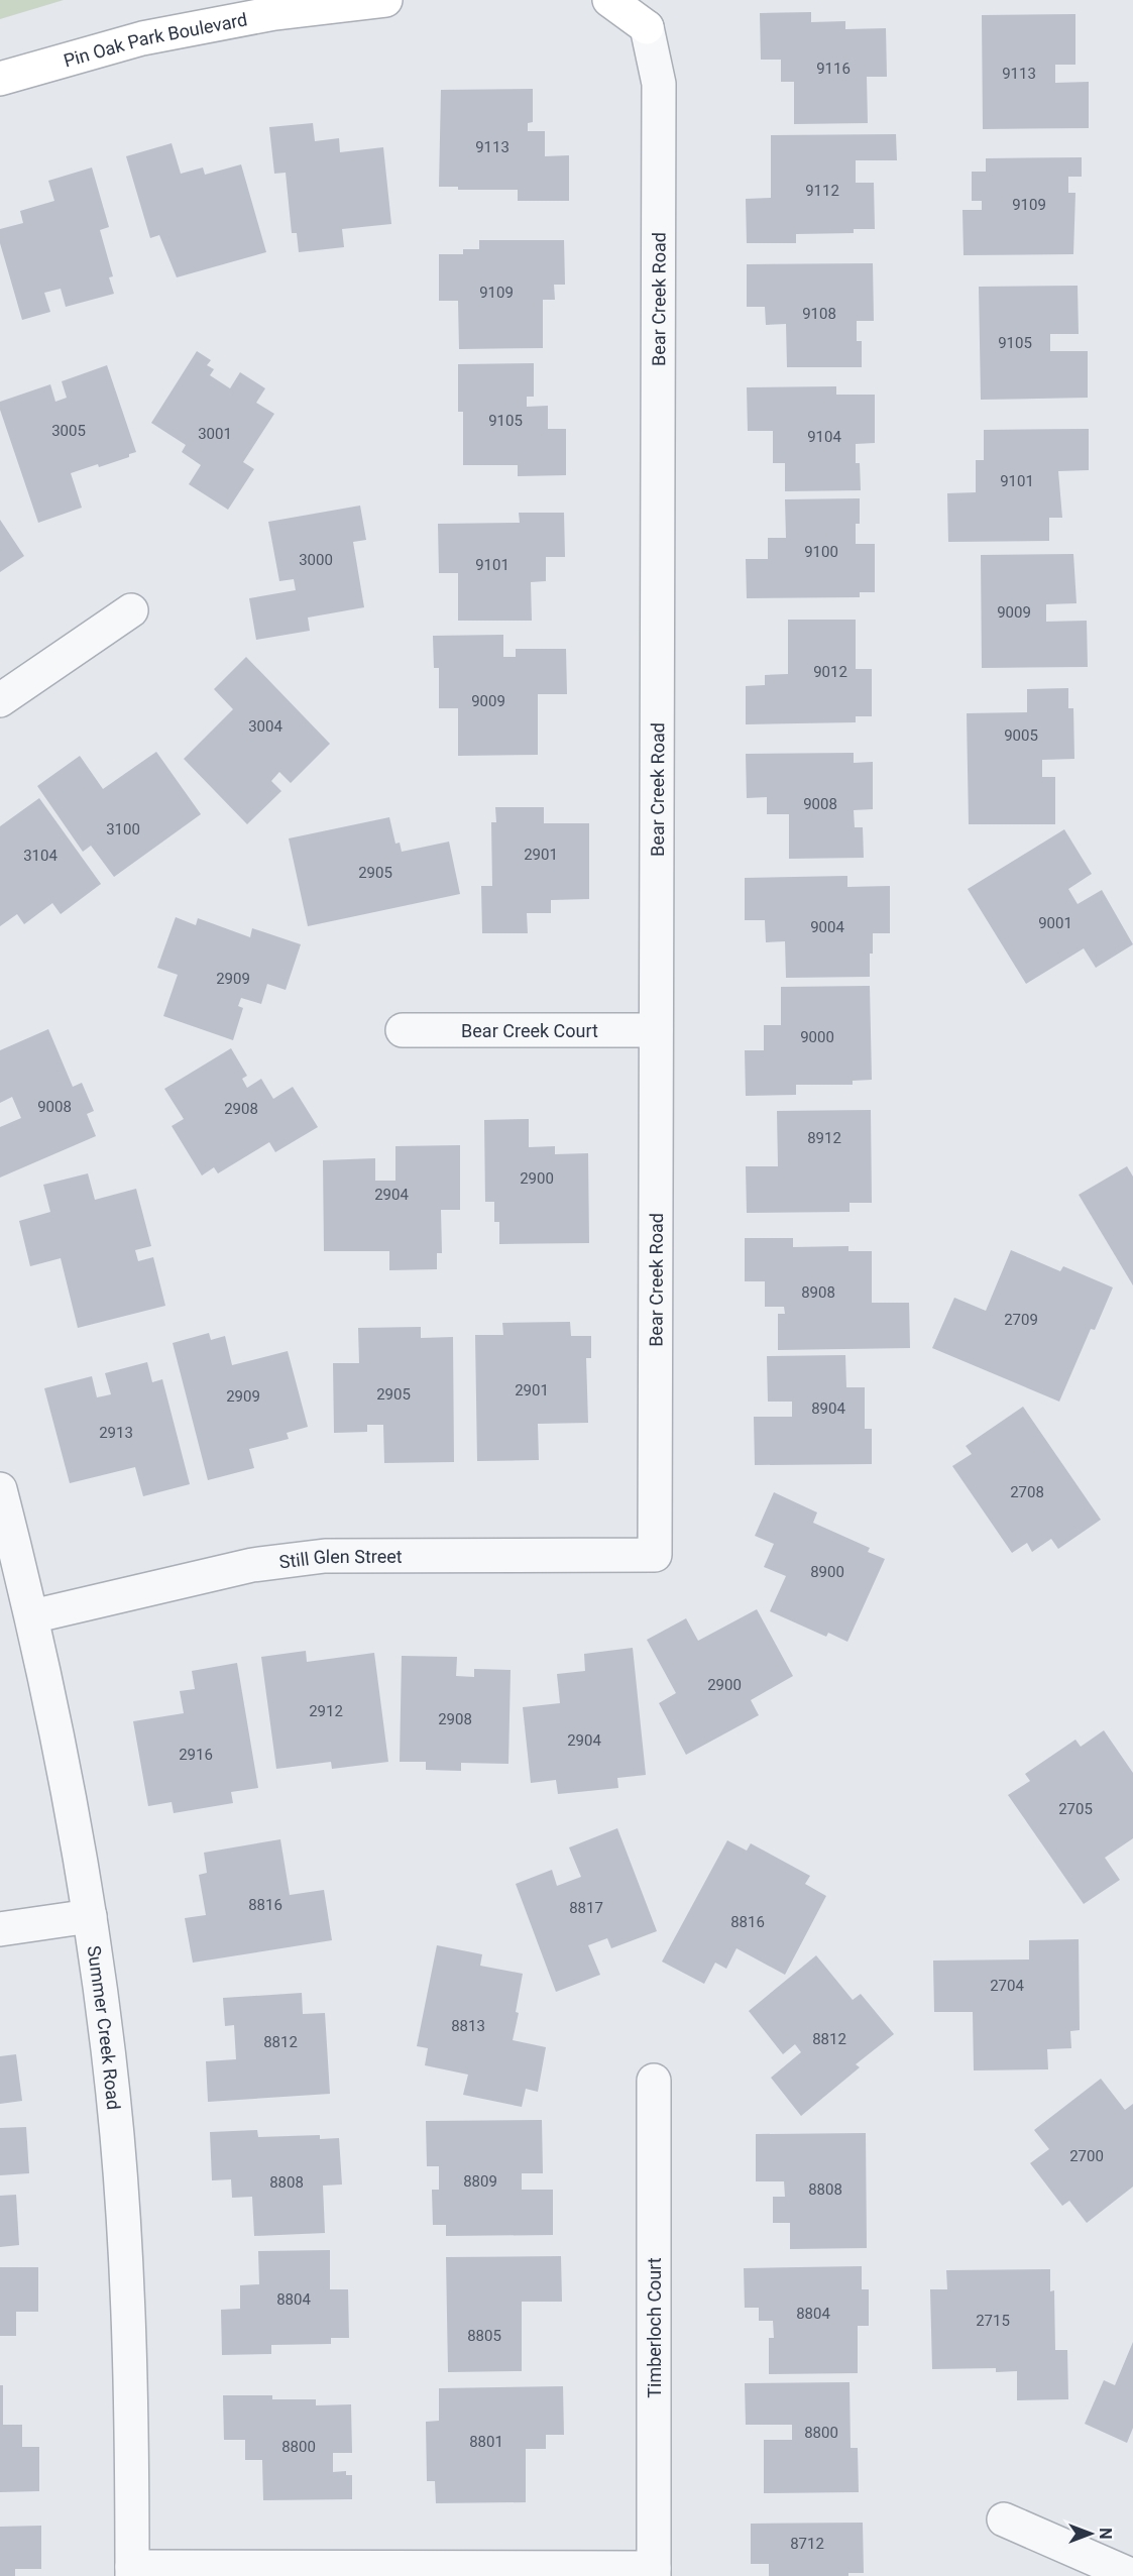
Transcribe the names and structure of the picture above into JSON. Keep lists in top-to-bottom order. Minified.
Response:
{"streets":{"street":["Pin Oak Park Boulevard","Bear Creek Road","Bear Creek Court","Still Glen Street","Summer Creek Road","Timberloch Court"]},"crossings":[["Bear Creek Road","Bear Creek Court"],["Bear Creek Road","Still Glen Street"],["Still Glen Street","Summer Creek Road"]],"house_numbers":["9116","9113","9113","9112","9109","9109","9108","9105","9105","3005","3001","9104","9101","9100","3000","9101","9009","9012","9009","3004","9005","9008","3100","2901","3104","2905","9001","9004","2909","9000","9008","2908","8912","2900","2904","8908","2709","2901","2905","2909","8904","2913","2708","8900","2900","2912","2908","2904","2916","2705","8816","8817","8816","2704","8813","8812","8812","2700","8809","8808","8808","8804","8804","2715","8805","8800","8801","8800","8712"],"north":"right"}
